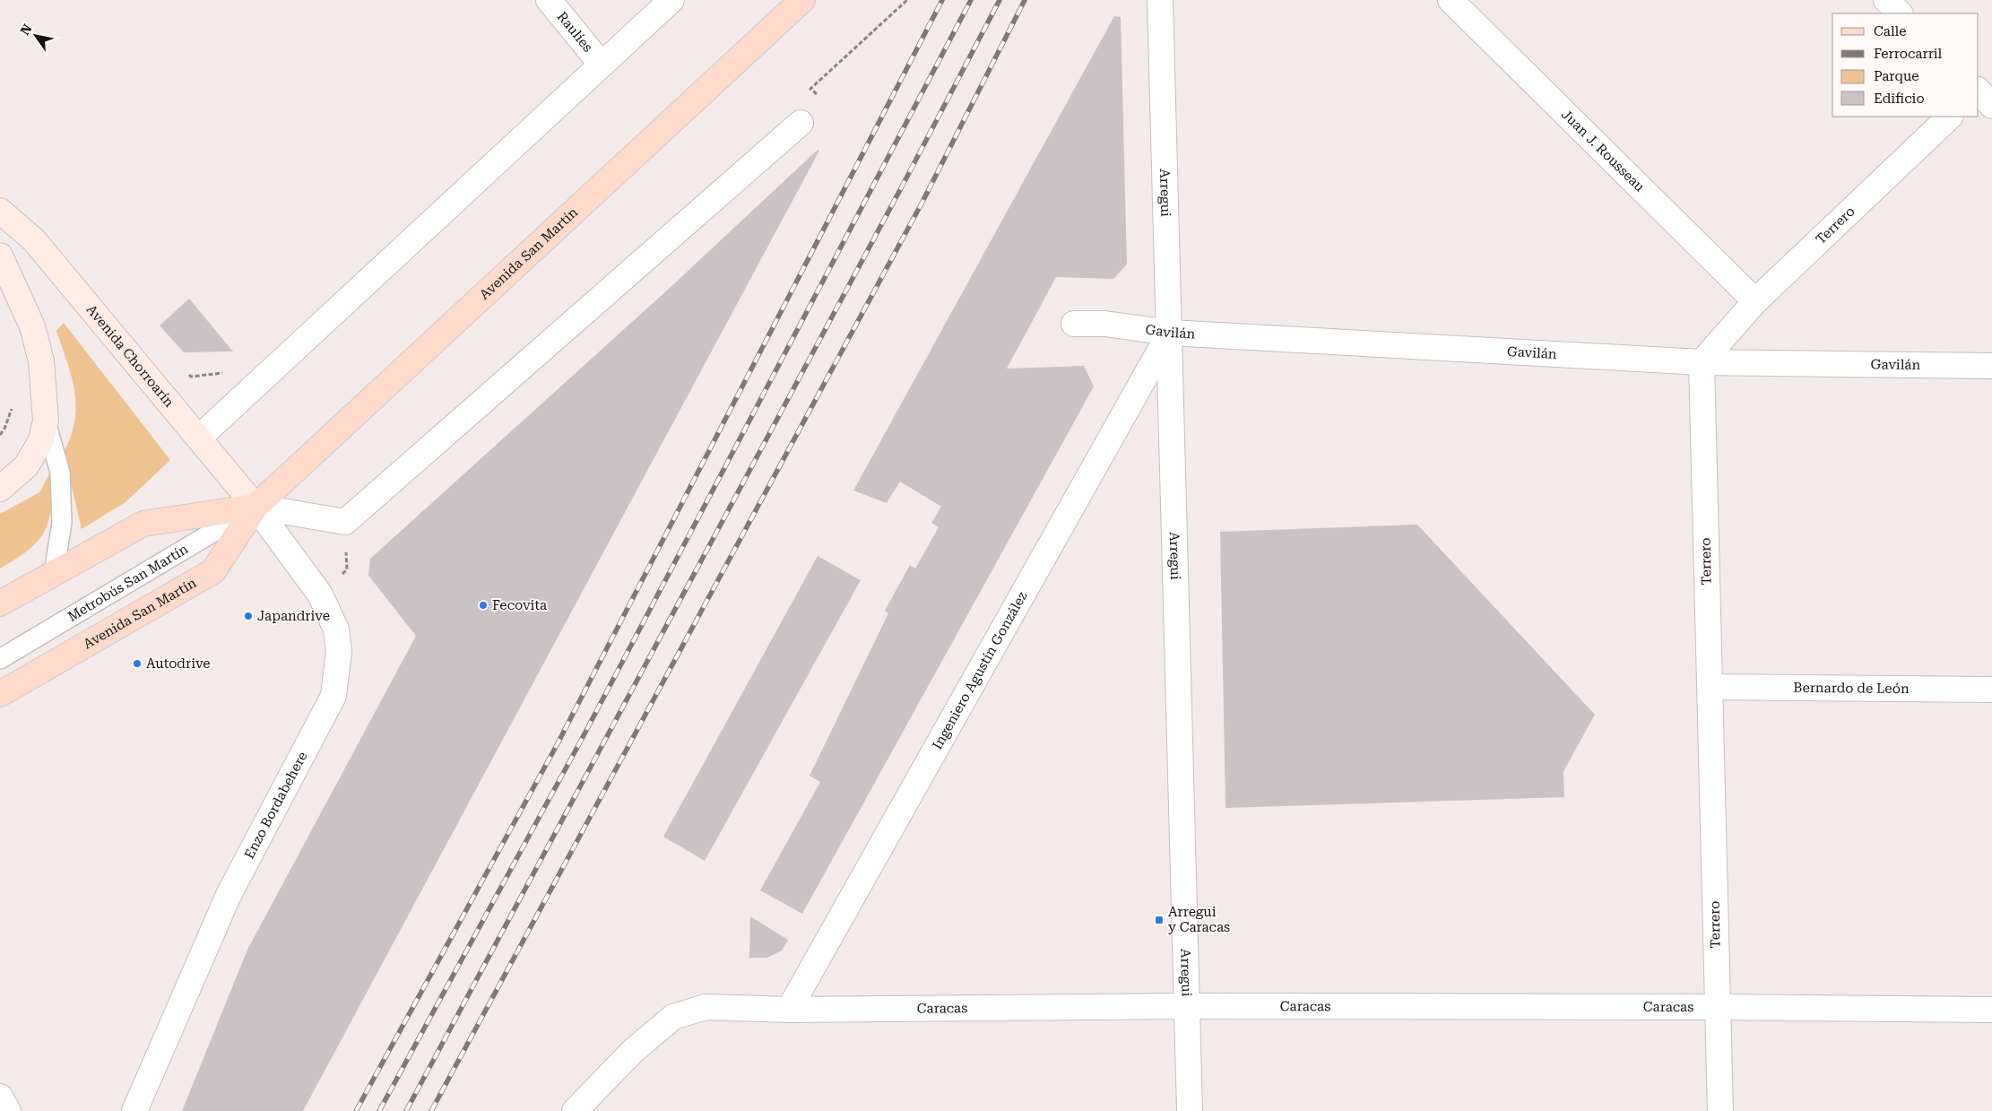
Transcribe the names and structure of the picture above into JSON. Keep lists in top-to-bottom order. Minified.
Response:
{"streets":{"main road":["Avenida San Martín","Avenida Chorroarín"],"street":["Raulíes","Juan J. Rousseau","Arregui","Terrero","Gavilán","Ingeniero Agustín González","Bernardo de León","Enzo Bordabehere","Caracas"],"lane":["Metrobús San Martín"]},"crossings":[["Juan J. Rousseau","Terrero"],["Arregui","Gavilán"],["Arregui","Ingeniero Agustín González"],["Arregui","Caracas"],["Terrero","Gavilán"],["Terrero","Bernardo de León"],["Terrero","Caracas"],["Avenida San Martín","Avenida Chorroarín"],["Avenida San Martín","Metrobús San Martín"],["Avenida San Martín","Enzo Bordabehere"],["Gavilán","Ingeniero Agustín González"],["Avenida Chorroarín","Metrobús San Martín"],["Avenida Chorroarín","Enzo Bordabehere"],["Metrobús San Martín","Enzo Bordabehere"],["Ingeniero Agustín González","Caracas"]],"places":{"other":["Fecovita","Japandrive","Autodrive"],"transit":["Arregui y Caracas"]},"legend":["Calle","Ferrocarril","Parque","Edificio"],"north":"top left"}
